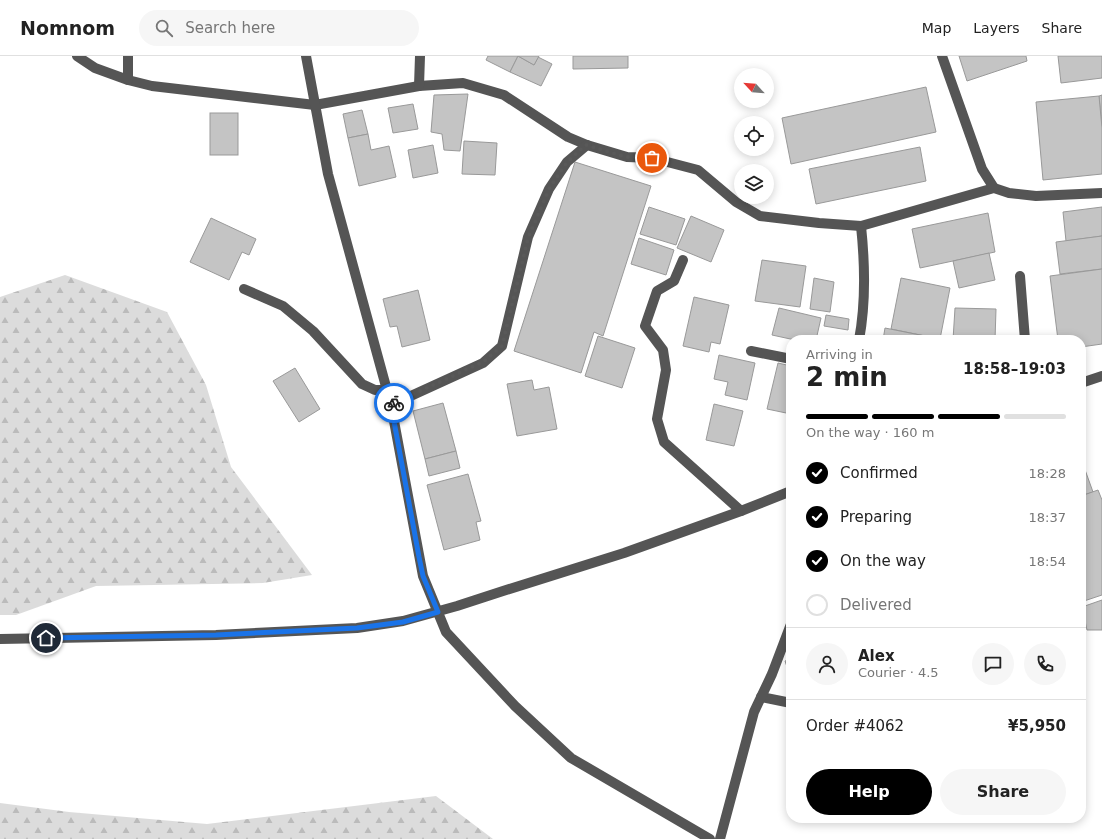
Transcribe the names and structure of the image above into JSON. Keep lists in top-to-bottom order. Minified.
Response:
{"north":"top left","page":{"header":"Nomnom","search":"Search here","nav":["Map","Layers","Share"],"heading":["2 min","Arriving in","18:58–19:03"],"panel":["Alex","Courier · 4.5","Order #4062","¥5,950"],"bar":"On the way · 160 m","list":[["Confirmed","18:28"],["Preparing","18:37"],["On the way","18:54"],"Delivered"],"buttons":["Help","Share"]}}
